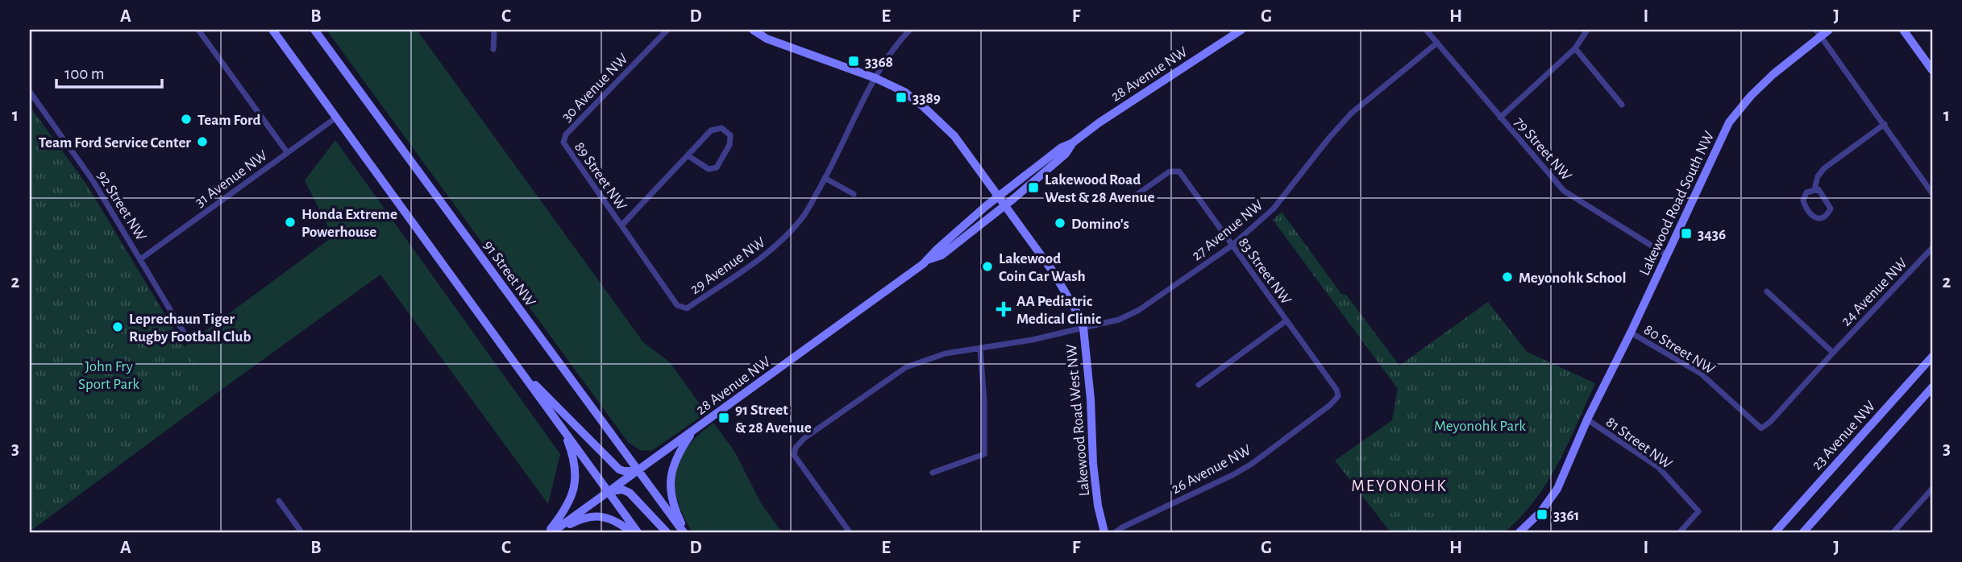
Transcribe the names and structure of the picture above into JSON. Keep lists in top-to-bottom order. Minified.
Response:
{"streets":{"street":["28 Avenue NW","30 Avenue NW","79 Street NW","89 Street NW","31 Avenue NW","Lakewood Road South NW","92 Street NW","27 Avenue NW","29 Avenue NW","83 Street NW","91 Street NW","24 Avenue NW","80 Street NW","Lakewood Road West NW","23 Avenue NW","81 Street NW","26 Avenue NW"]},"crossings":[["28 Avenue NW","91 Street NW"],["28 Avenue NW","Lakewood Road West NW"],["30 Avenue NW","89 Street NW"],["79 Street NW","Lakewood Road South NW"],["79 Street NW","27 Avenue NW"],["89 Street NW","29 Avenue NW"],["31 Avenue NW","92 Street NW"],["Lakewood Road South NW","80 Street NW"],["Lakewood Road South NW","81 Street NW"],["27 Avenue NW","83 Street NW"],["27 Avenue NW","Lakewood Road West NW"],["29 Avenue NW","Lakewood Road West NW"],["83 Street NW","26 Avenue NW"],["24 Avenue NW","80 Street NW"]],"districts":["MEYONOHK"],"parks":["John Fry Sport Park","Meyonohk Park"],"places":{"transit":["3368","3389","Lakewood Road West & 28 Avenue","3436","91 Street & 28 Avenue","3361"],"other":["Team Ford","Team Ford Service Center","Honda Extreme Powerhouse","Domino's","Lakewood Coin Car Wash","Meyonohk School","Leprechaun Tiger Rugby Football Club"],"health":["AA Pediatric Medical Clinic"]},"scale_bar":"100 m","grid":{"columns":["A","B","C","D","E","F","G","H","I","J"],"rows":["1","2","3"]}}
